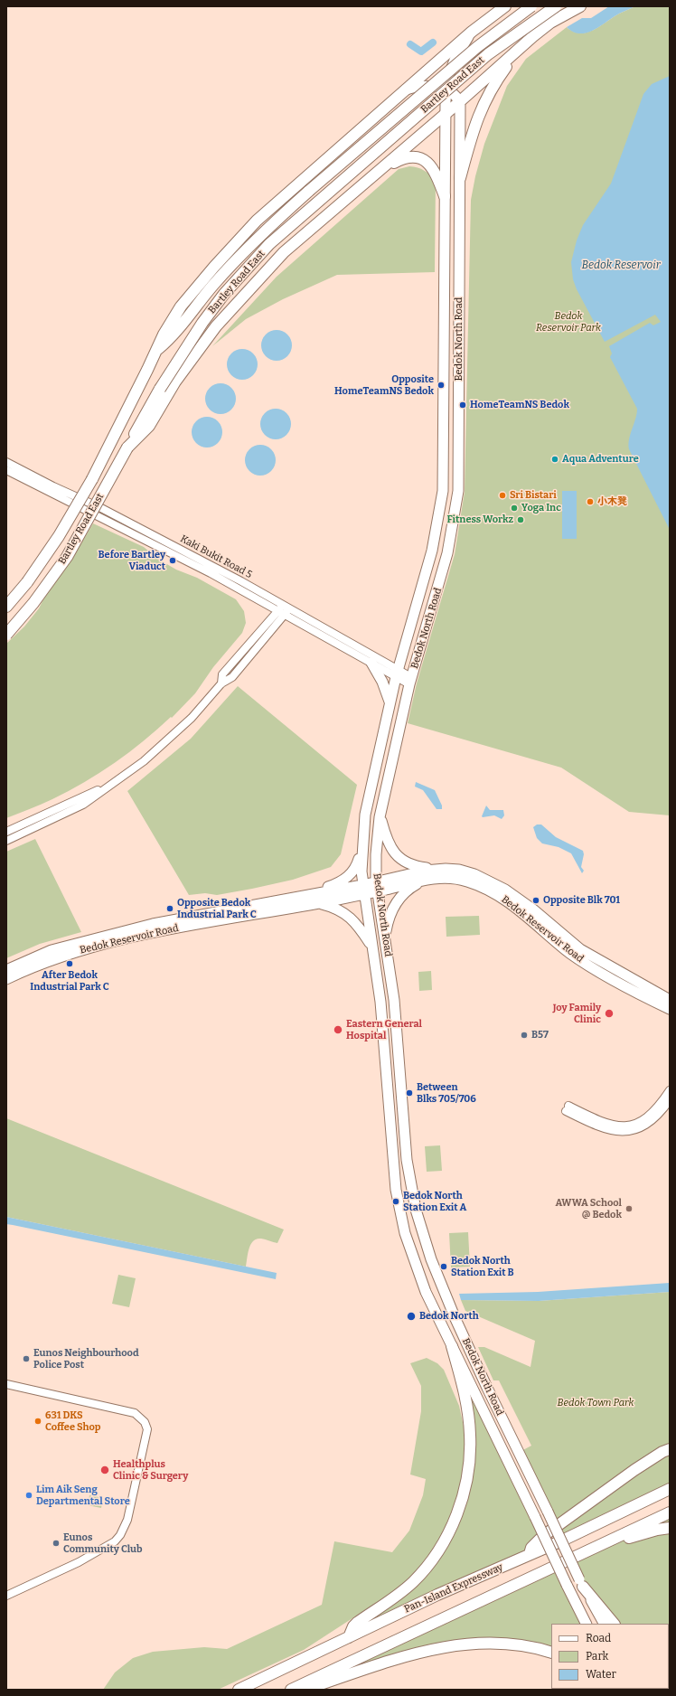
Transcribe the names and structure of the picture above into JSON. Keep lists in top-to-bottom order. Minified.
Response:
{"streets":{"highway":["Bartley Road East","Pan-Island Expressway"],"main road":["Bedok North Road","Bedok Reservoir Road"],"street":["Kaki Bukit Road 5"]},"crossings":[["Bedok North Road","Kaki Bukit Road 5"],["Bedok North Road","Bedok Reservoir Road"]],"water":["Bedok Reservoir"],"parks":["Bedok Reservoir Park","Bedok Town Park"],"places":["Opposite HomeTeamNS Bedok","HomeTeamNS Bedok","Aqua Adventure","Sri Bistari","小木凳","Yoga Inc","Fitness Workz","Before Bartley Viaduct","Opposite Blk 701","Opposite Bedok Industrial Park C","After Bedok Industrial Park C","Joy Family Clinic","Eastern General Hospital","B57","Between Blks 705/706","Bedok North Station Exit A","AWWA School @ Bedok","Bedok North Station Exit B","Bedok North","Eunos Neighbourhood Police Post","631 DKS Coffee Shop","Healthplus Clinic & Surgery","Lim Aik Seng Departmental Store","Eunos Community Club"],"legend":["Road","Park","Water"]}
